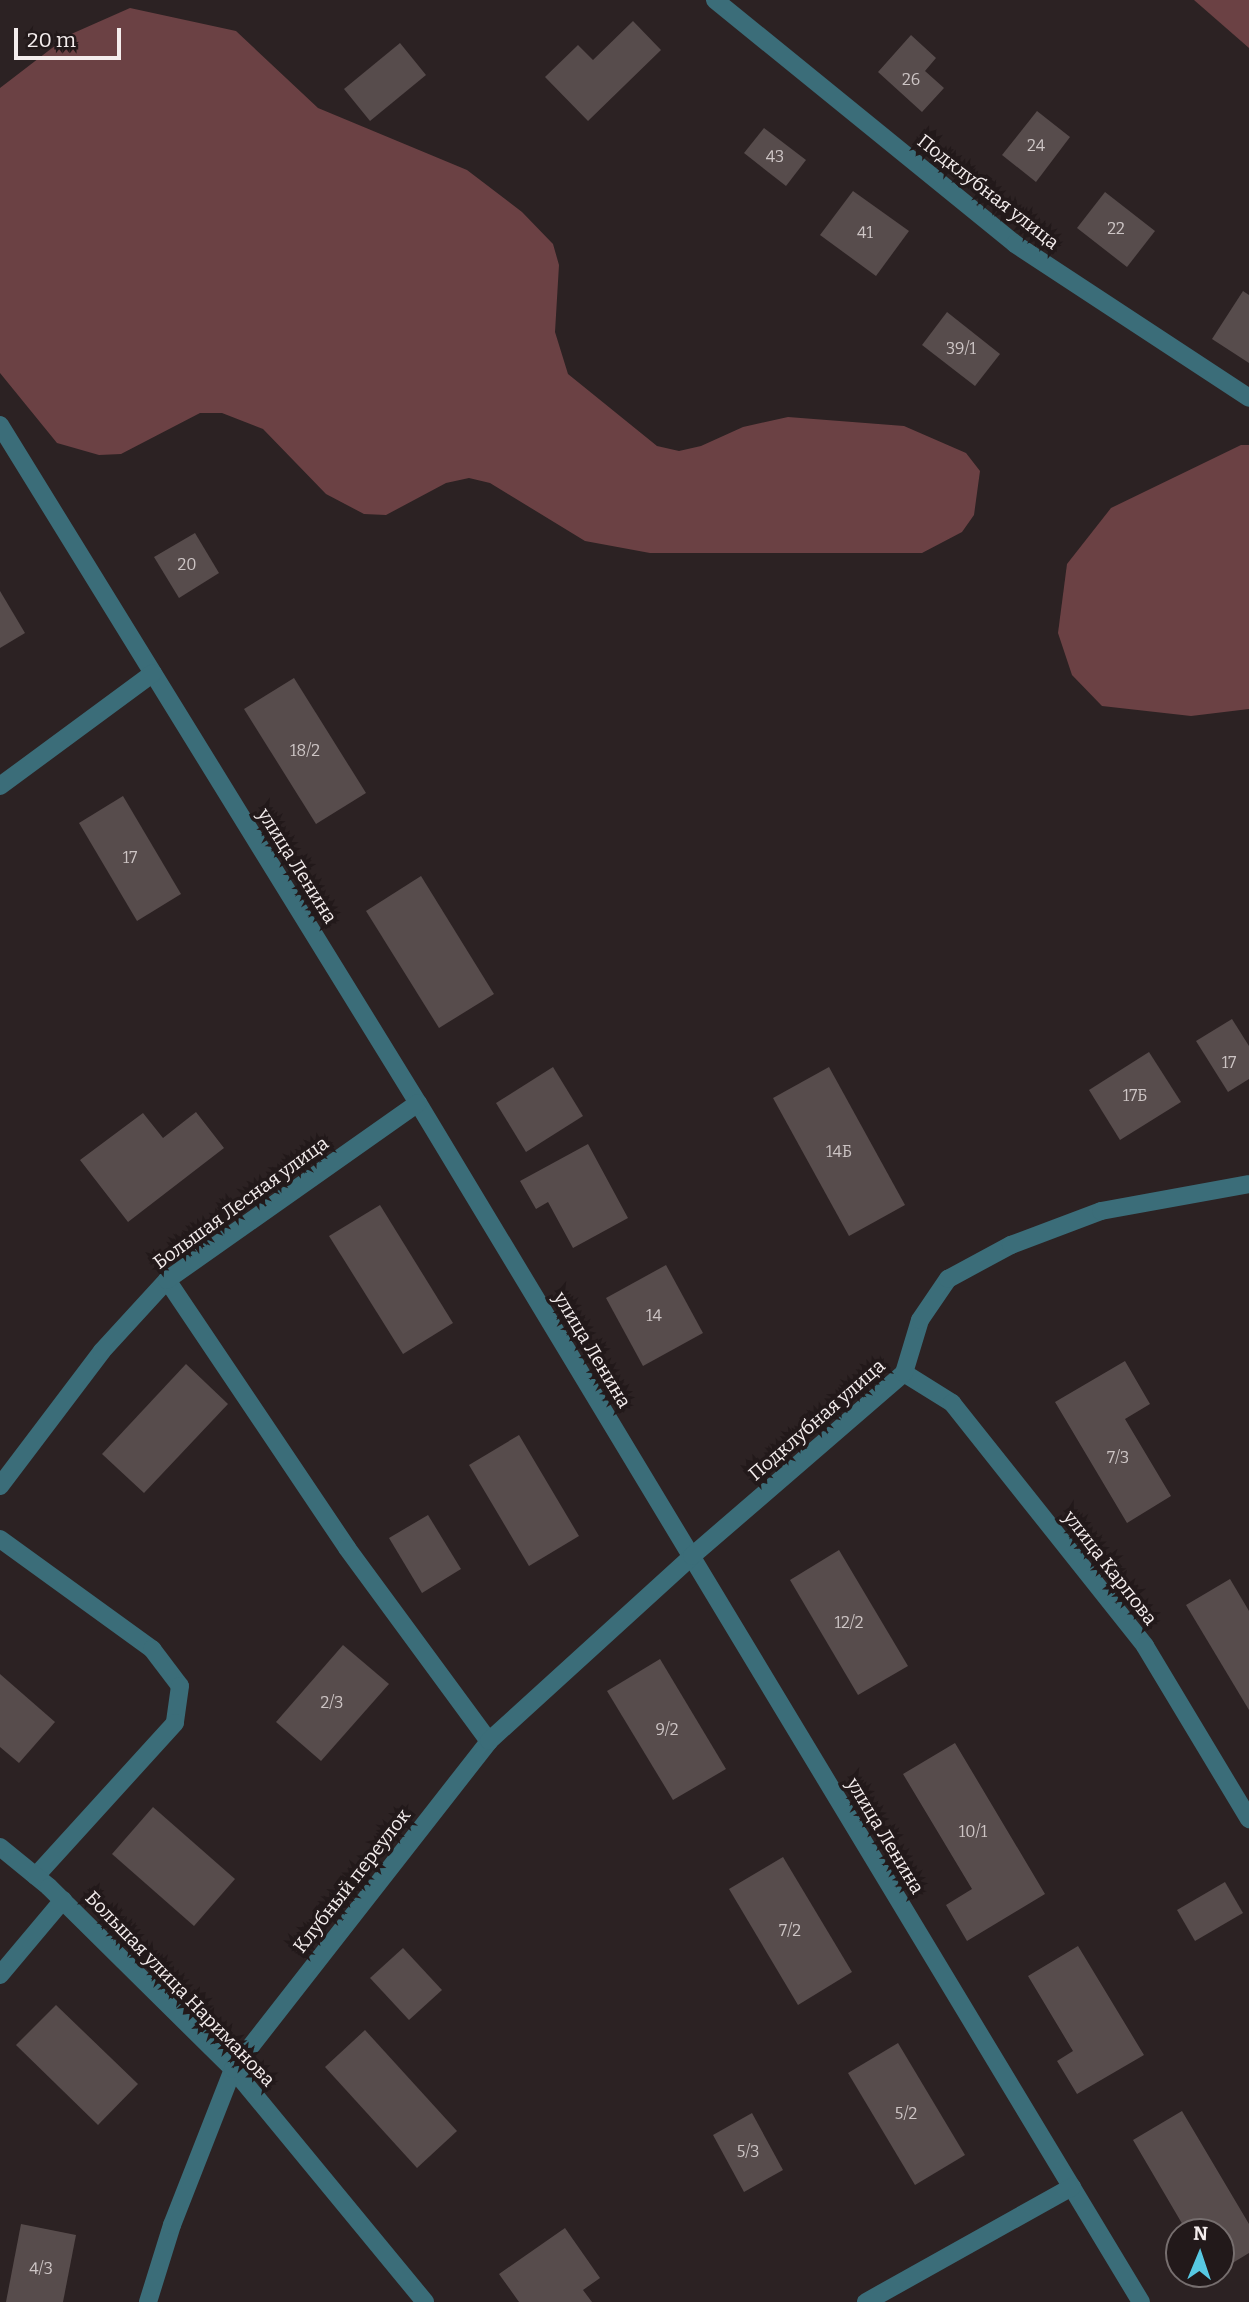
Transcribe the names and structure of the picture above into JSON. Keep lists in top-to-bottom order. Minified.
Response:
{"streets":{"street":["Подклубная улица","улица Ленина","Большая Лесная улица","улица Карпова","Клубный переулок","Большая улица Нариманова"]},"crossings":[["Подклубная улица","улица Ленина"],["Подклубная улица","улица Карпова"],["Подклубная улица","Клубный переулок"],["улица Ленина","Большая Лесная улица"],["улица Ленина","Клубный переулок"],["Клубный переулок","Большая улица Нариманова"]],"house_numbers":["26","24","43","22","41","39/1","20","18/2","17","17","17Б","14Б","14","7/3","12/2","2/3","9/2","10/1","7/2","5/2","5/3","4/3"],"scale_bar":"20 m","north":"top"}
